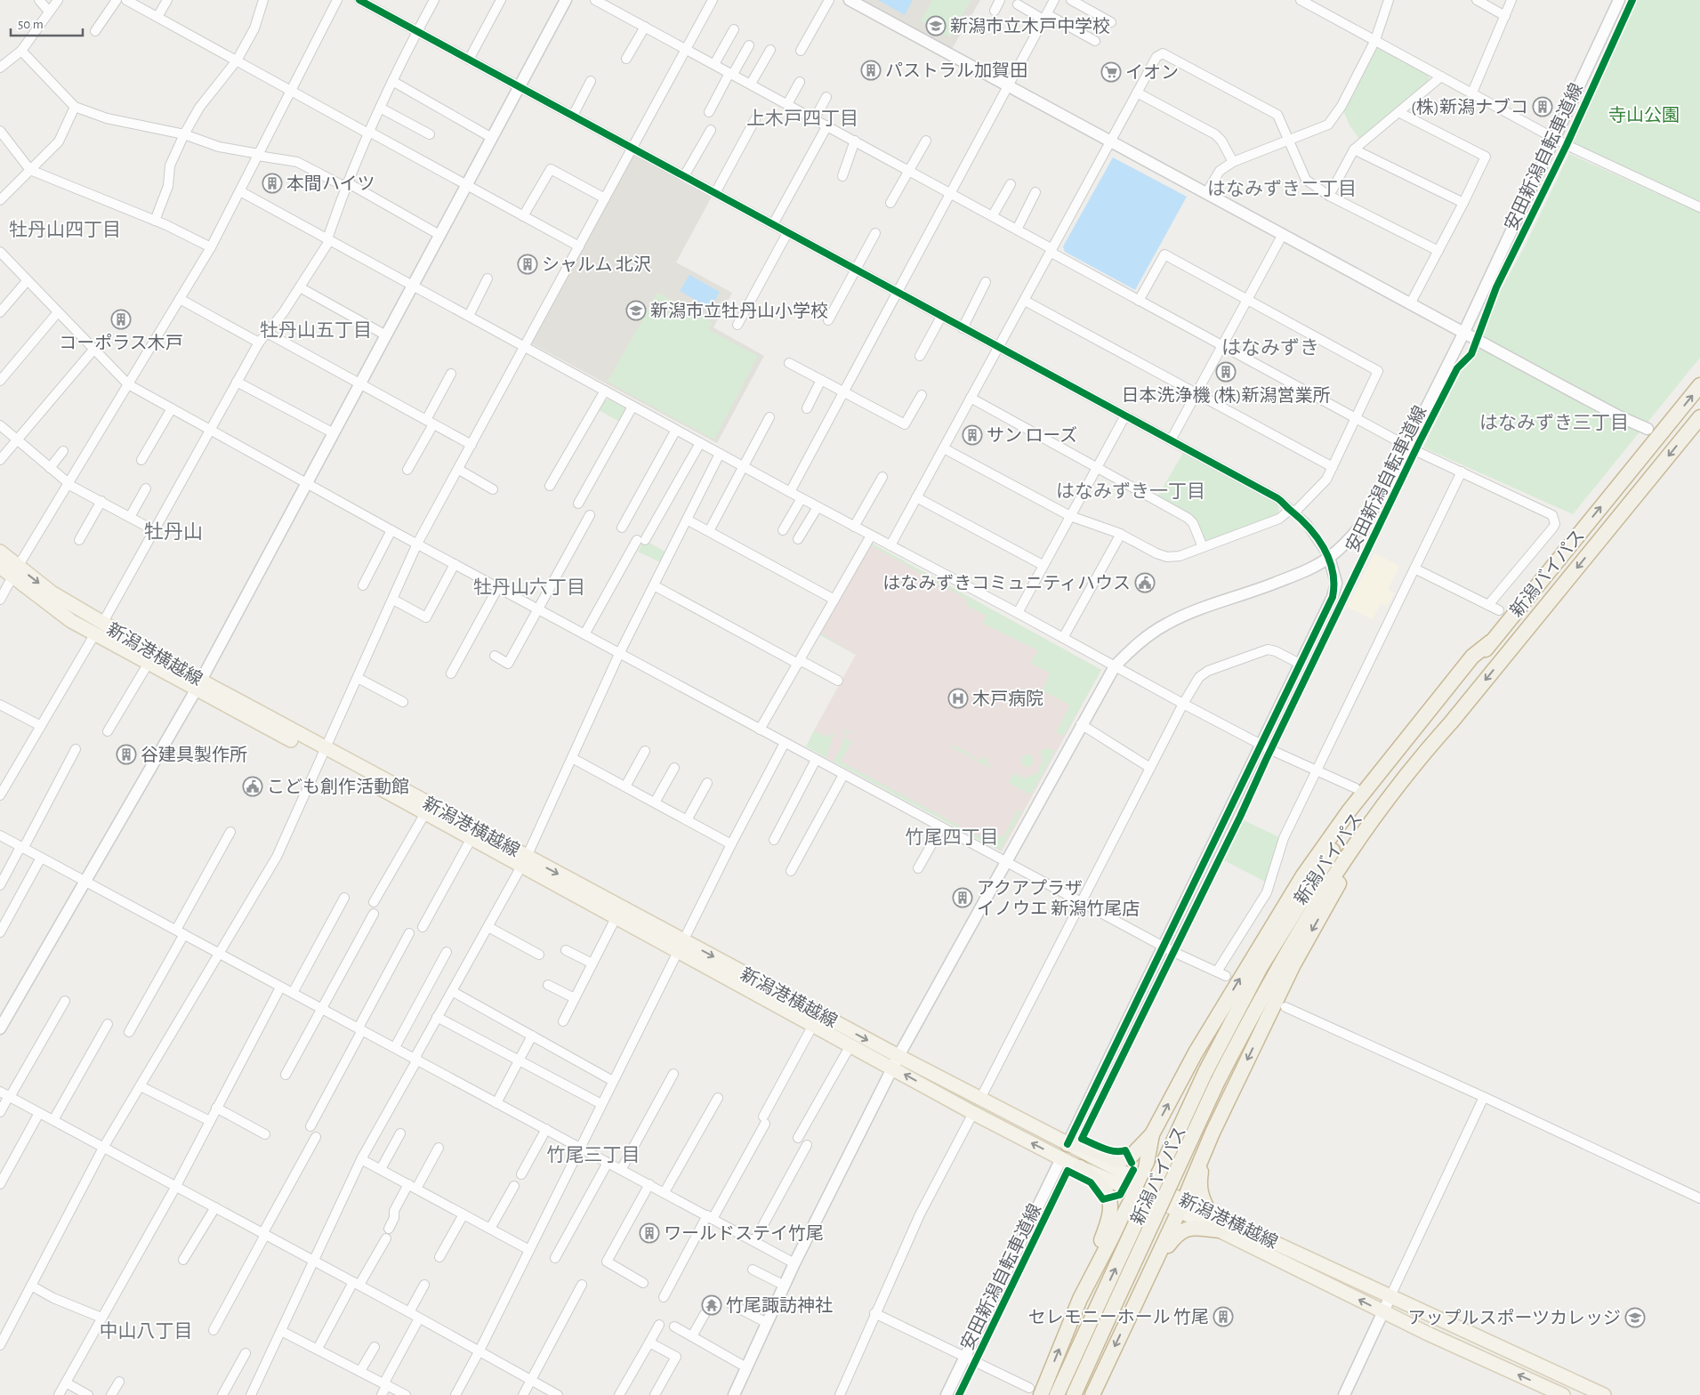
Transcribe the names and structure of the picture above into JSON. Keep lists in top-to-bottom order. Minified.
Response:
{"streets":{"highway":["新潟バイパス"],"main road":["新潟港横越線"],"cycle path":["安田新潟自転車道線"]},"districts":["上木戸四丁目","はなみずき二丁目","牡丹山四丁目","牡丹山五丁目","はなみずき","はなみずき三丁目","はなみずき一丁目","牡丹山","牡丹山六丁目","竹尾四丁目","竹尾三丁目","中山八丁目"],"parks":["寺山公園"],"places":{"school or university":["新潟市立木戸中学校","新潟市立牡丹山小学校","アップルスポーツカレッジ"],"building":["パストラル加賀田","(株)新潟ナブコ","本間ハイツ","シャルム 北沢","コーポラス木戸","日本洗浄機 (株)新潟営業所","サン ローズ","谷建具製作所","アクアプラザ イノウエ 新潟竹尾店","ワールドステイ竹尾","セレモニーホール 竹尾"],"supermarket":["イオン"],"public building":["はなみずきコミュニティハウス","こども創作活動館"],"hospital":["木戸病院"],"temple":["竹尾諏訪神社"]},"scale_bar":"50 m"}
